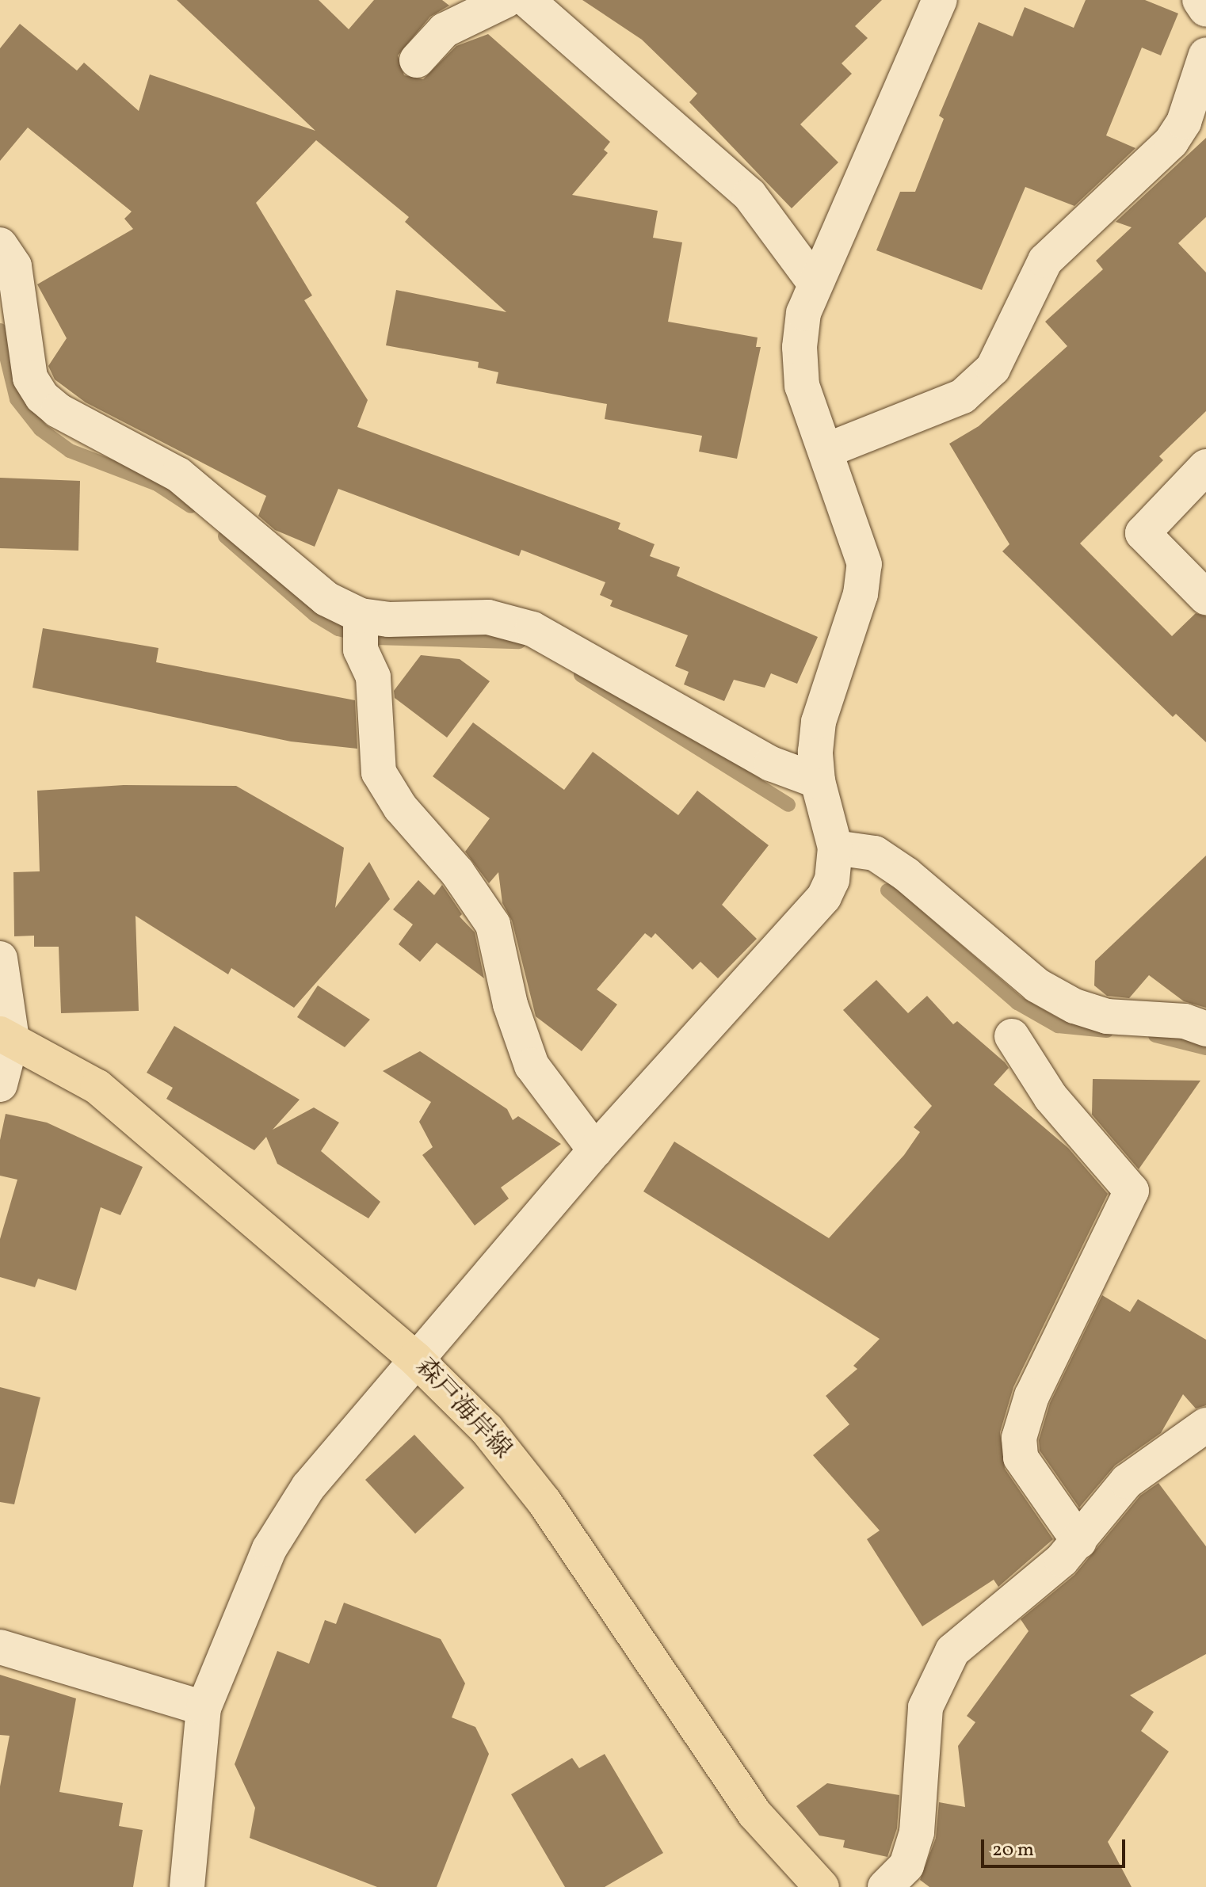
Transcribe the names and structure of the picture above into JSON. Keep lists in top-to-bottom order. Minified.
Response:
{"streets":{"main road":["森戸海岸線"]},"scale_bar":"20 m"}
